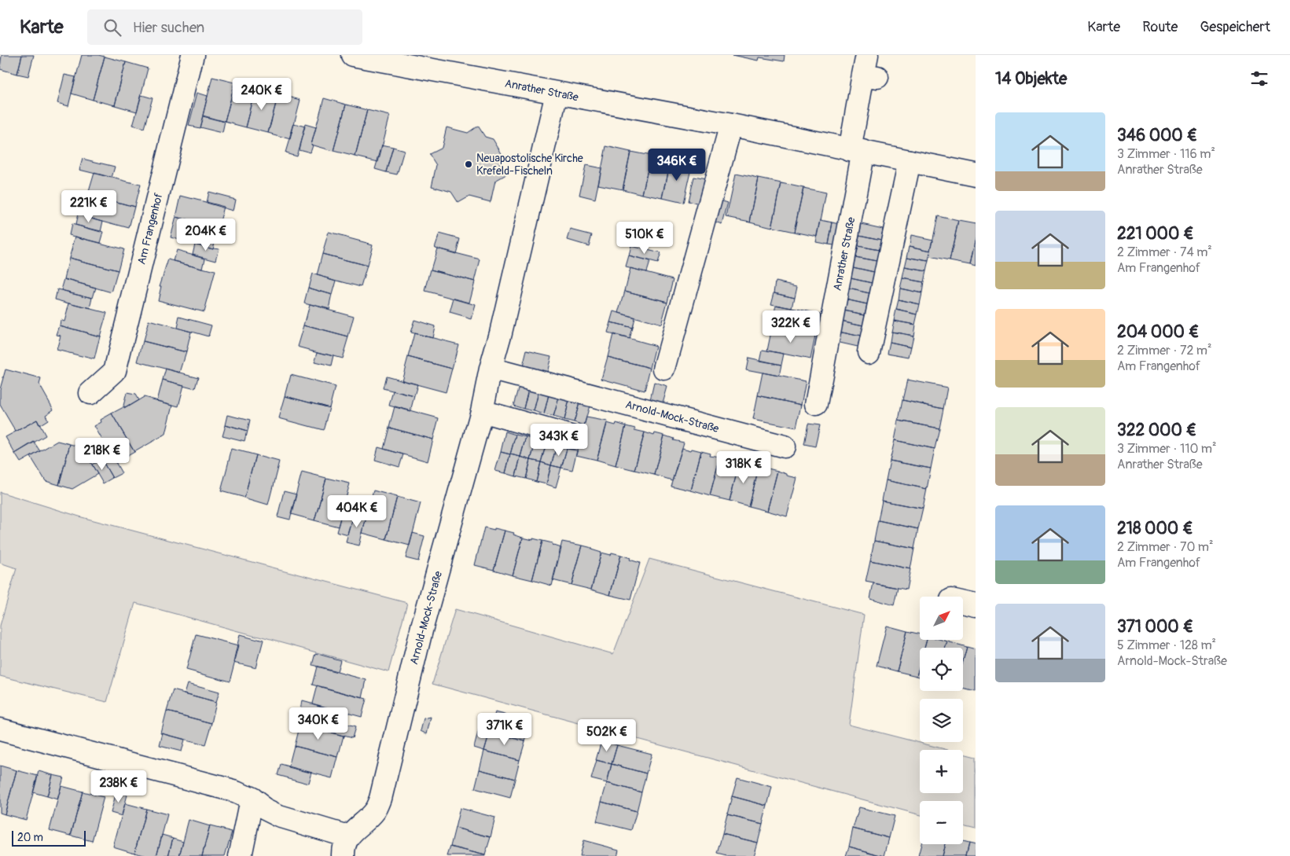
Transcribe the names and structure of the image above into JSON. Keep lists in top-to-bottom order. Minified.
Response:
{"streets":{"street":["Anrather Straße","Am Frangenhof","Arnold-Mock-Straße"]},"crossings":[["Anrather Straße","Arnold-Mock-Straße"]],"places":["Neuapostolische Kirche Krefeld-Fischeln"],"scale_bar":"20 m","north":"top right","page":{"header":"Karte","search":"Hier suchen","nav":["Karte","Route","Gespeichert"],"heading":"14 Objekte","price":["240K €","346K €","221K €","204K €","510K €","322K €","343K €","218K €","318K €","404K €","340K €","371K €","502K €","238K €"],"list":[{"name":"346 000 €","note":"3 Zimmer · 116 m² · Anrather Straße"},{"name":"221 000 €","note":"2 Zimmer · 74 m² · Am Frangenhof"},{"name":"204 000 €","note":"2 Zimmer · 72 m² · Am Frangenhof"},{"name":"322 000 €","note":"3 Zimmer · 110 m² · Anrather Straße"},{"name":"218 000 €","note":"2 Zimmer · 70 m² · Am Frangenhof"},{"name":"371 000 €","note":"5 Zimmer · 128 m² · Arnold-Mock-Straße"}],"map_buttons":["+","−"],"scale":"20 m"}}
